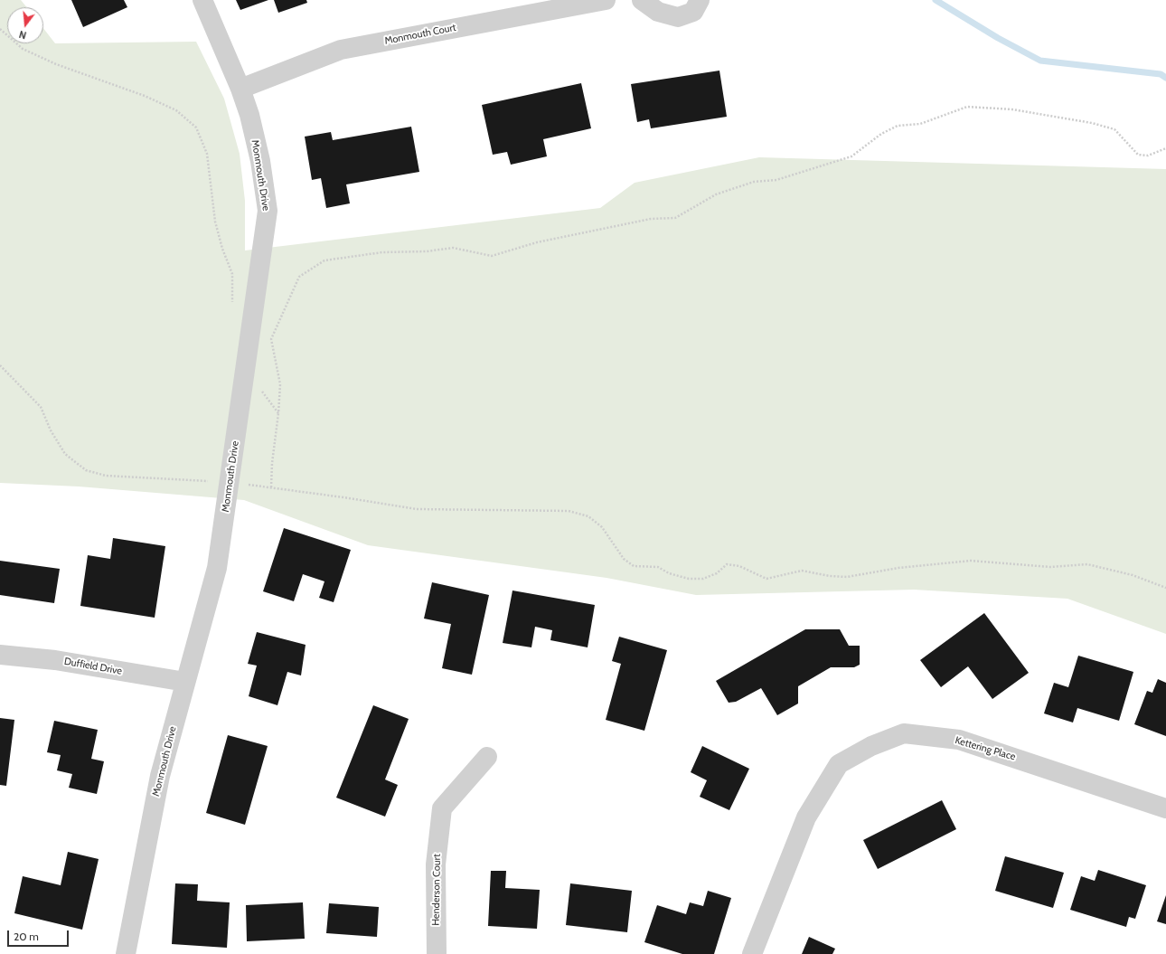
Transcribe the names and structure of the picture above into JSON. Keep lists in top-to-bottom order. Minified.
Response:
{"streets":{"street":["Monmouth Court","Monmouth Drive","Duffield Drive","Kettering Place","Henderson Court"]},"crossings":[["Monmouth Court","Monmouth Drive"],["Monmouth Drive","Duffield Drive"]],"scale_bar":"20 m","north":"bottom"}
